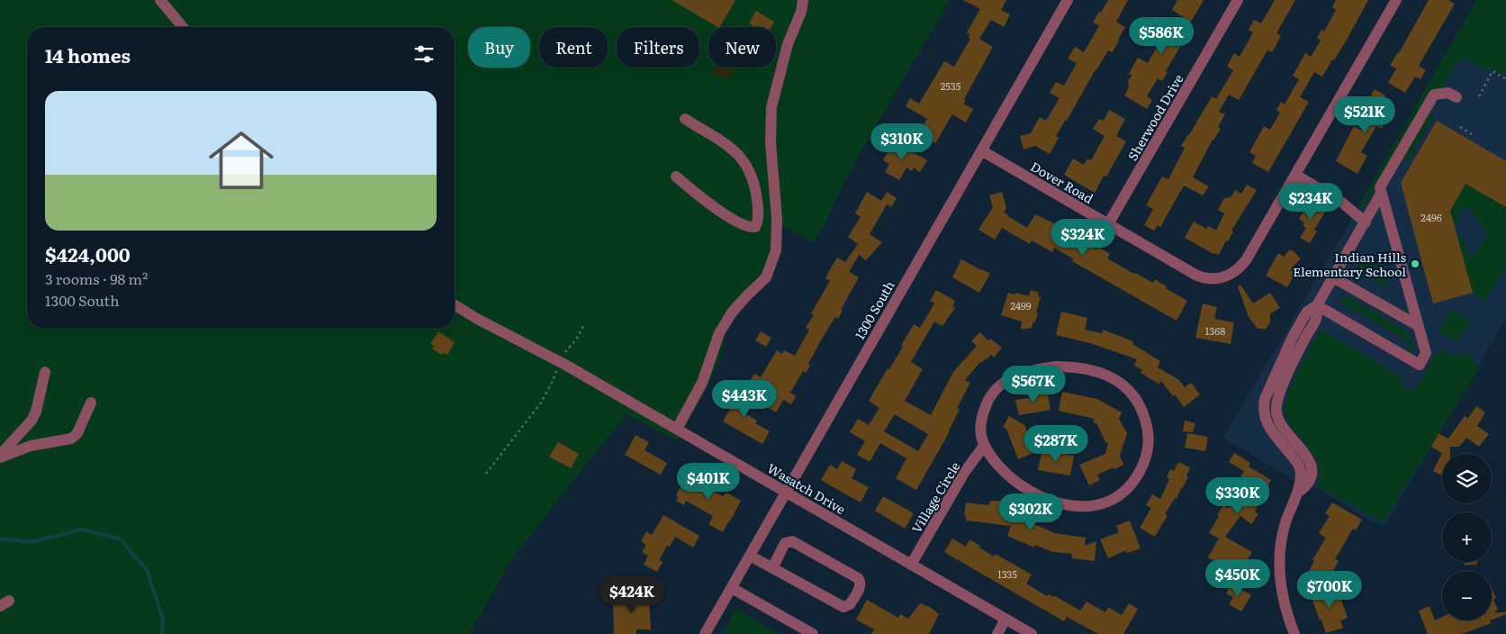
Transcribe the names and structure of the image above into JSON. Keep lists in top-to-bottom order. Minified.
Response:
{"streets":{"street":["Sherwood Drive","Dover Road","1300 South","Wasatch Drive","Village Circle"]},"crossings":[["Sherwood Drive","Dover Road"],["Dover Road","1300 South"],["1300 South","Wasatch Drive"],["Wasatch Drive","Village Circle"]],"places":["Indian Hills Elementary School"],"house_numbers":["2535","2496","2499","1368","1335"],"page":{"price":["$586K","$521K","$310K","$234K","$324K","$567K","$443K","$287K","$401K","$330K","$302K","$450K","$700K","$424K"],"chip":["Buy","Rent","Filters","New"],"heading":"14 homes","list":[{"name":"$424,000","note":"3 rooms · 98 m² · 1300 South"}],"map_buttons":["+","−"]}}
